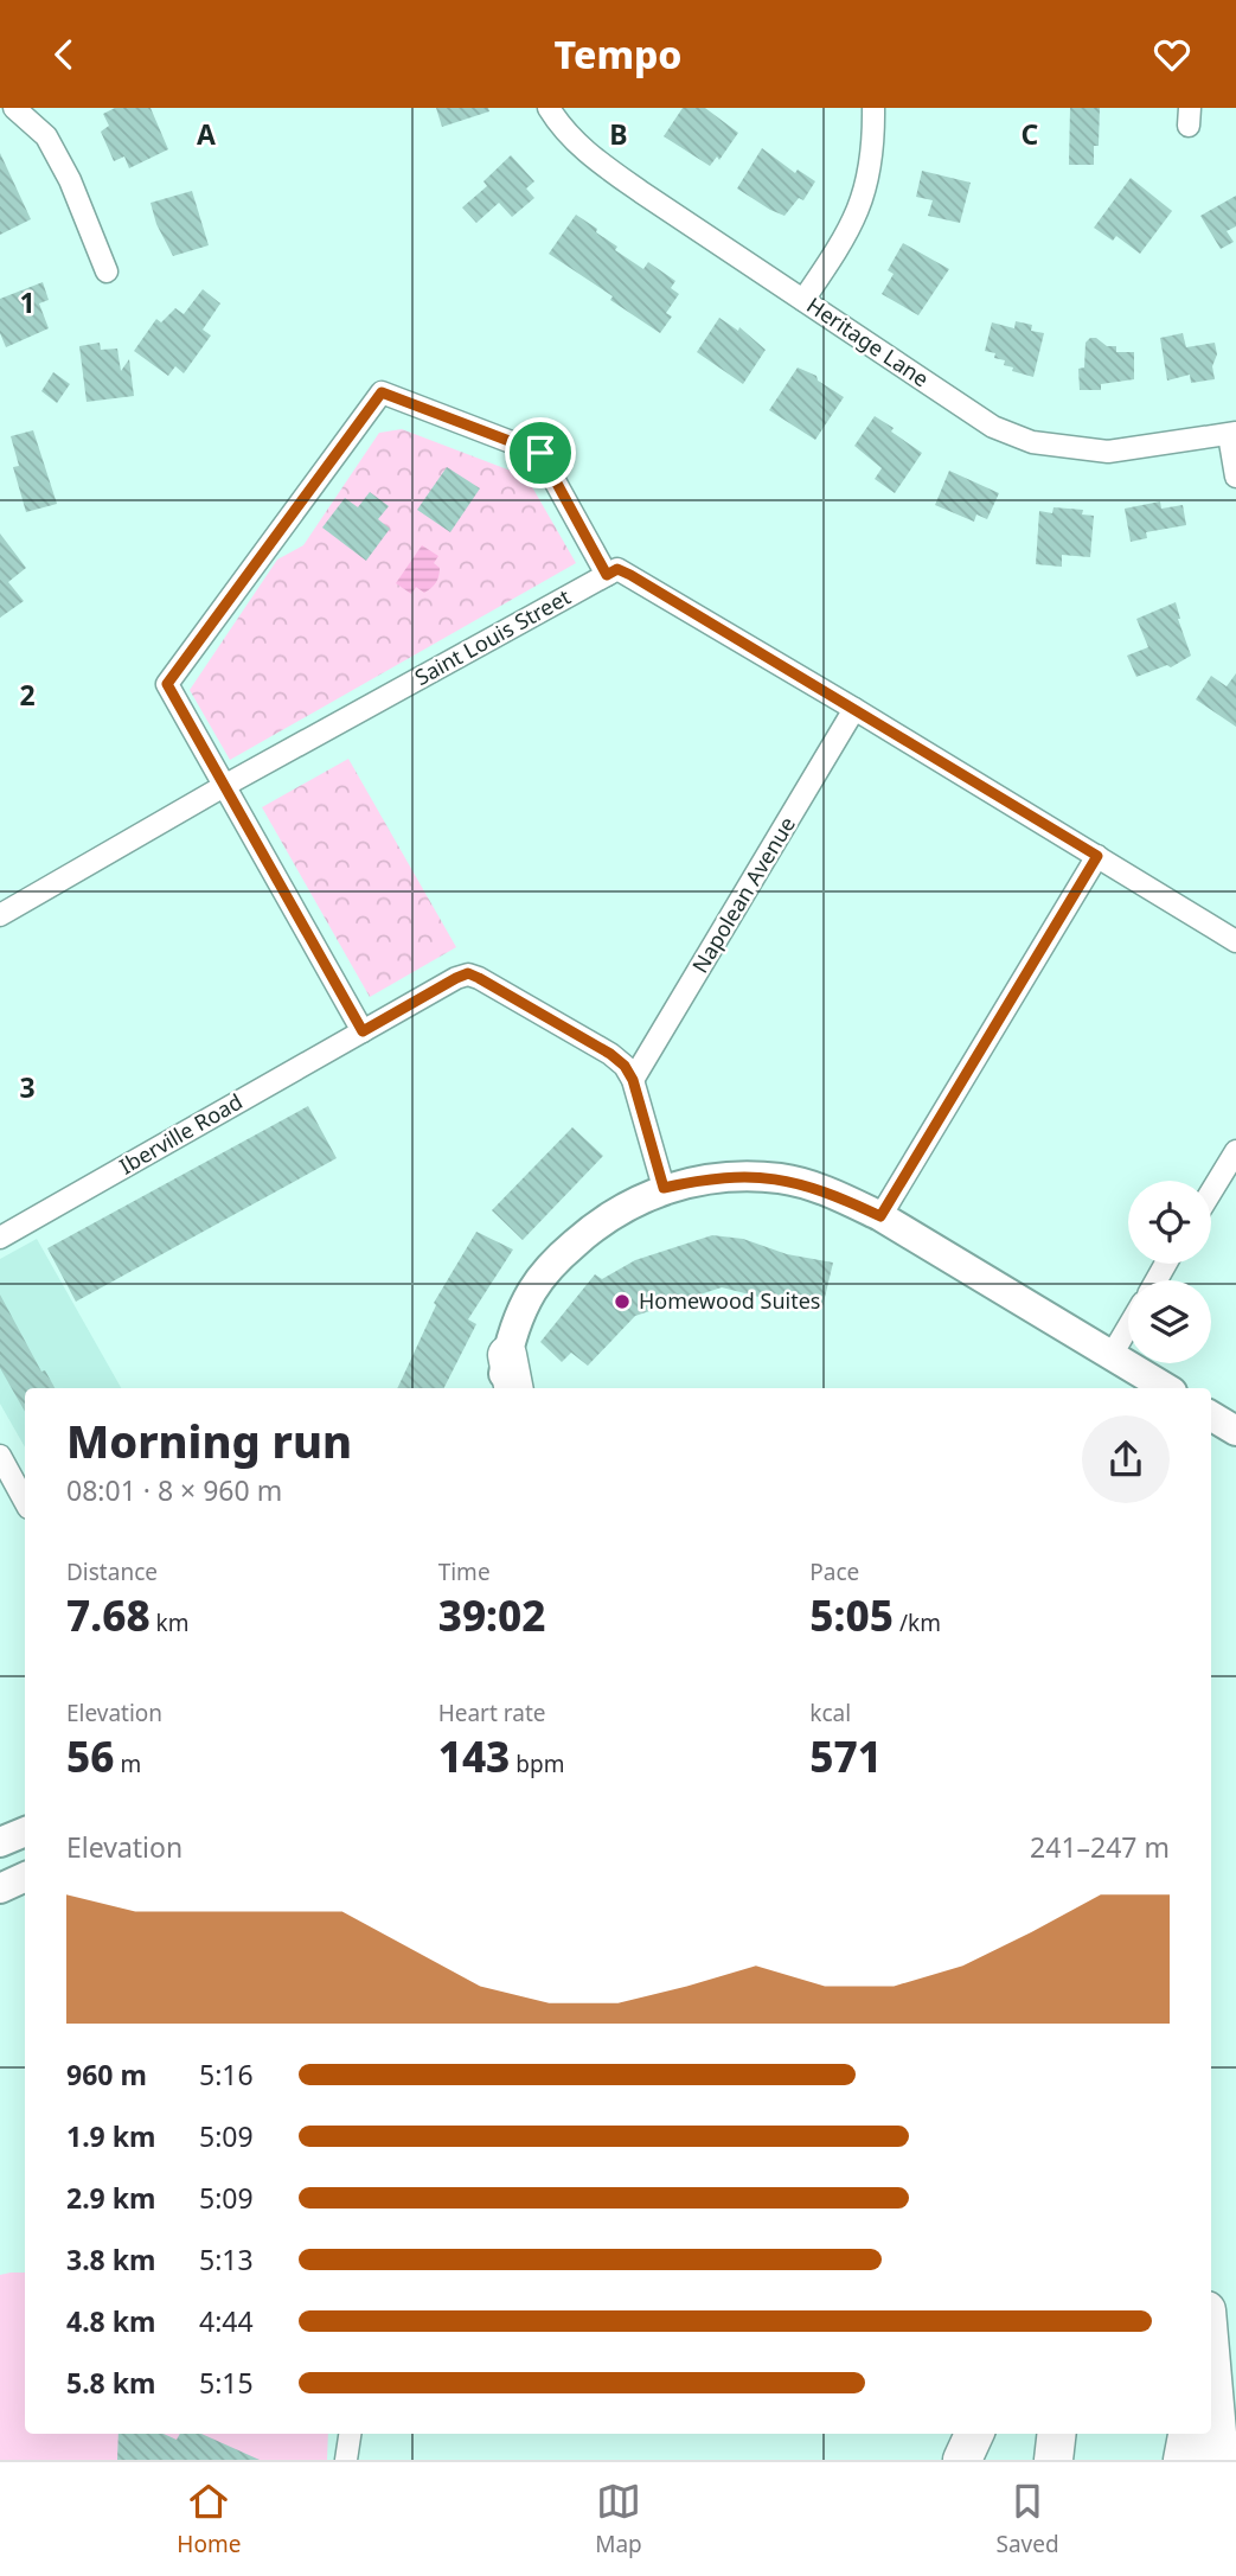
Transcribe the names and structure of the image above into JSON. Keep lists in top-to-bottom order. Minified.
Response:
{"streets":{"street":["Heritage Lane","Saint Louis Street","Napolean Avenue","Iberville Road"]},"crossings":[["Napolean Avenue","Iberville Road"]],"places":["Homewood Suites"],"page":{"header":"Tempo","heading":["Morning run","08:01 · 8 × 960 m"],"stats":[["Distance","7.68 km"],["Time","39:02"],["Pace","5:05 /km"],["Elevation","56 m"],["Heart rate","143 bpm"],["kcal","571"]],"chart":["Elevation","241–247 m"],"list":[{"name":"960 m","note":"5:16"},{"name":"1.9 km","note":"5:09"},{"name":"2.9 km","note":"5:09"},{"name":"3.8 km","note":"5:13"},{"name":"4.8 km","note":"4:44"},{"name":"5.8 km","note":"5:15"}],"tabs":["Home","Map","Saved"]},"grid":{"columns":["A","B","C"],"rows":["1","2","3"]}}
